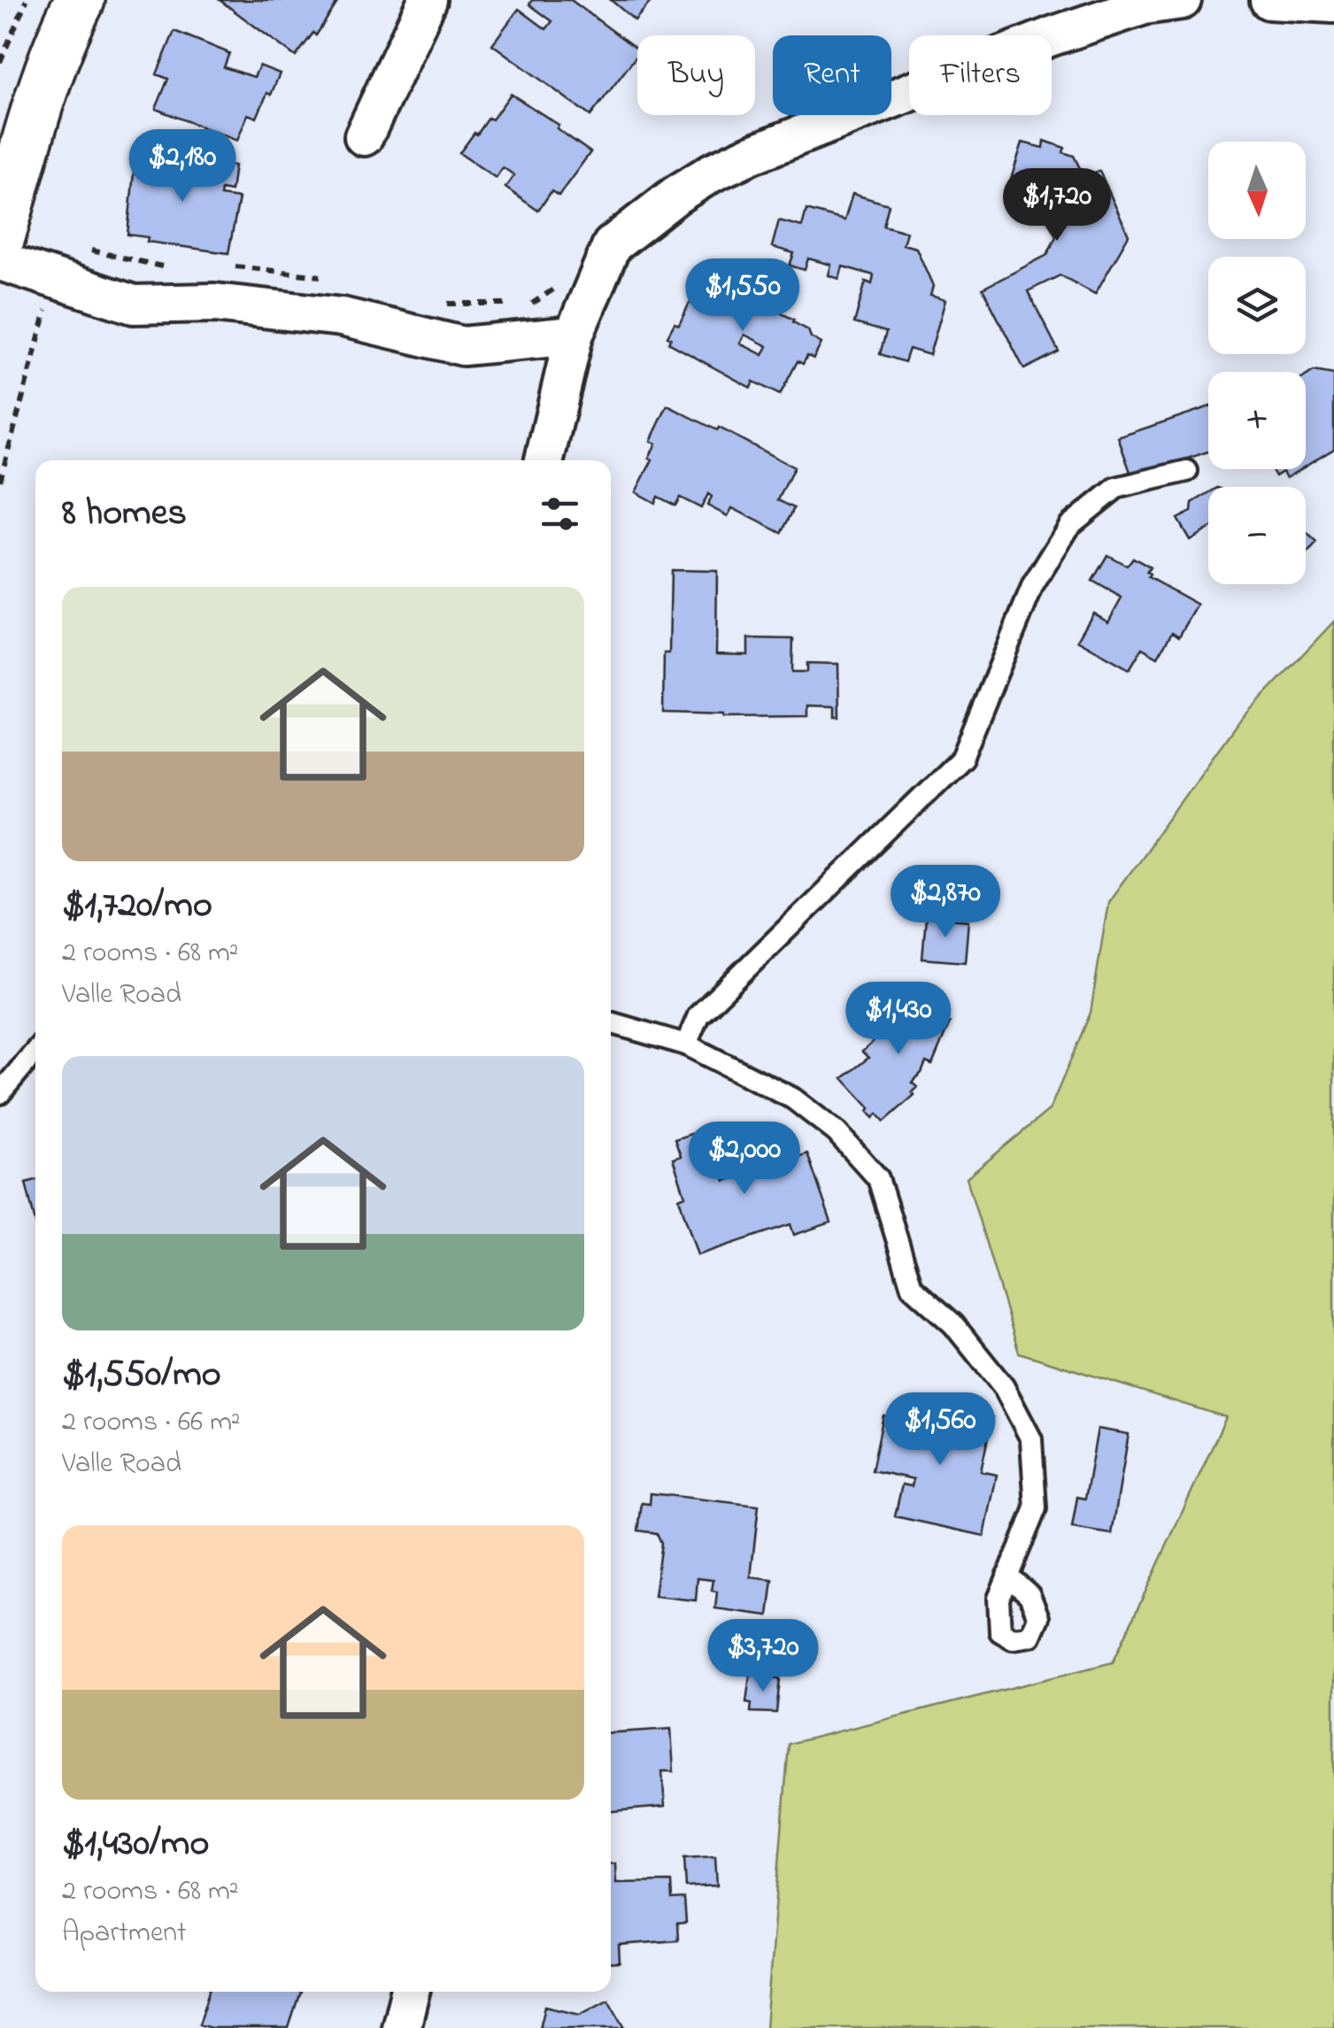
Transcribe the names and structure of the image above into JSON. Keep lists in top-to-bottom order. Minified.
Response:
{"north":"bottom","page":{"chip":["Buy","Rent","Filters"],"price":["$2,180","$1,720","$1,550","$2,870","$1,430","$2,000","$1,560","$3,720"],"map_buttons":["+","−"],"heading":"8 homes","list":[{"name":"$1,720/mo","note":"2 rooms · 68 m² · Valle Road"},{"name":"$1,550/mo","note":"2 rooms · 66 m² · Valle Road"},{"name":"$1,430/mo","note":"2 rooms · 68 m² · Apartment"}]}}
